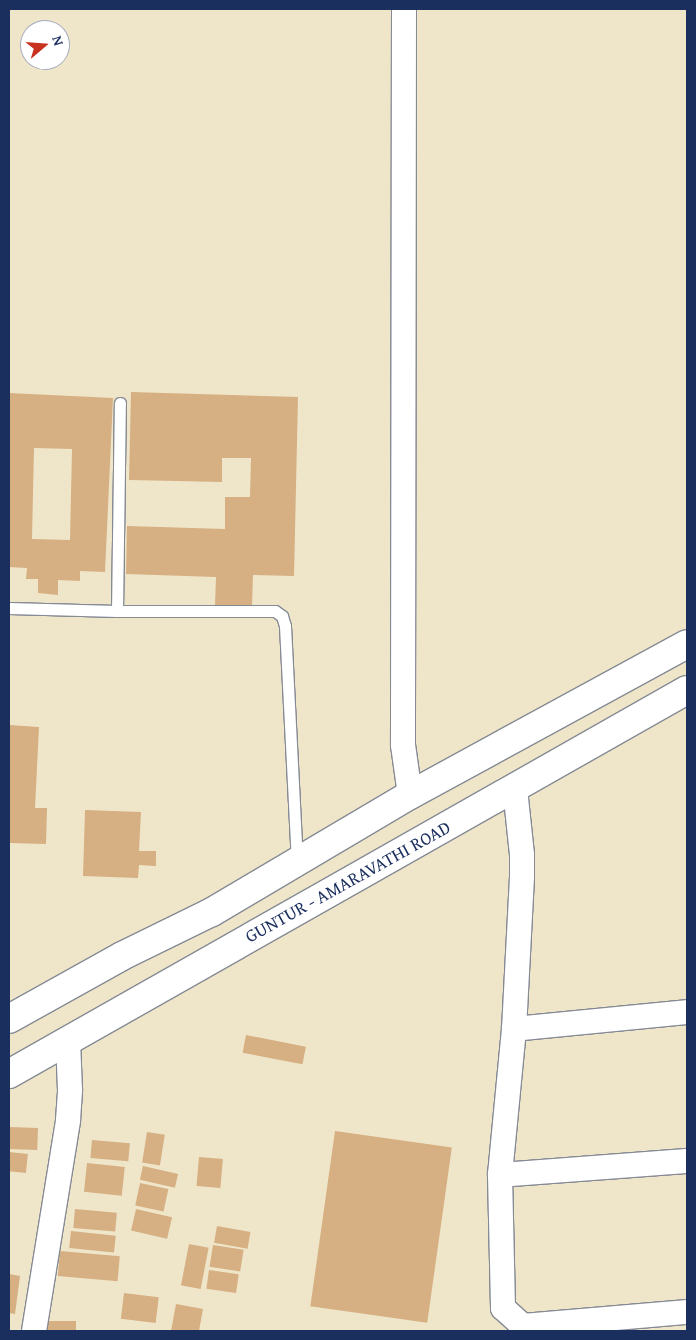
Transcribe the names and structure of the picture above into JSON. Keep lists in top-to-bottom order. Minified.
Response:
{"streets":{"main road":["GUNTUR - AMARAVATHI ROAD"]},"north":"right"}
